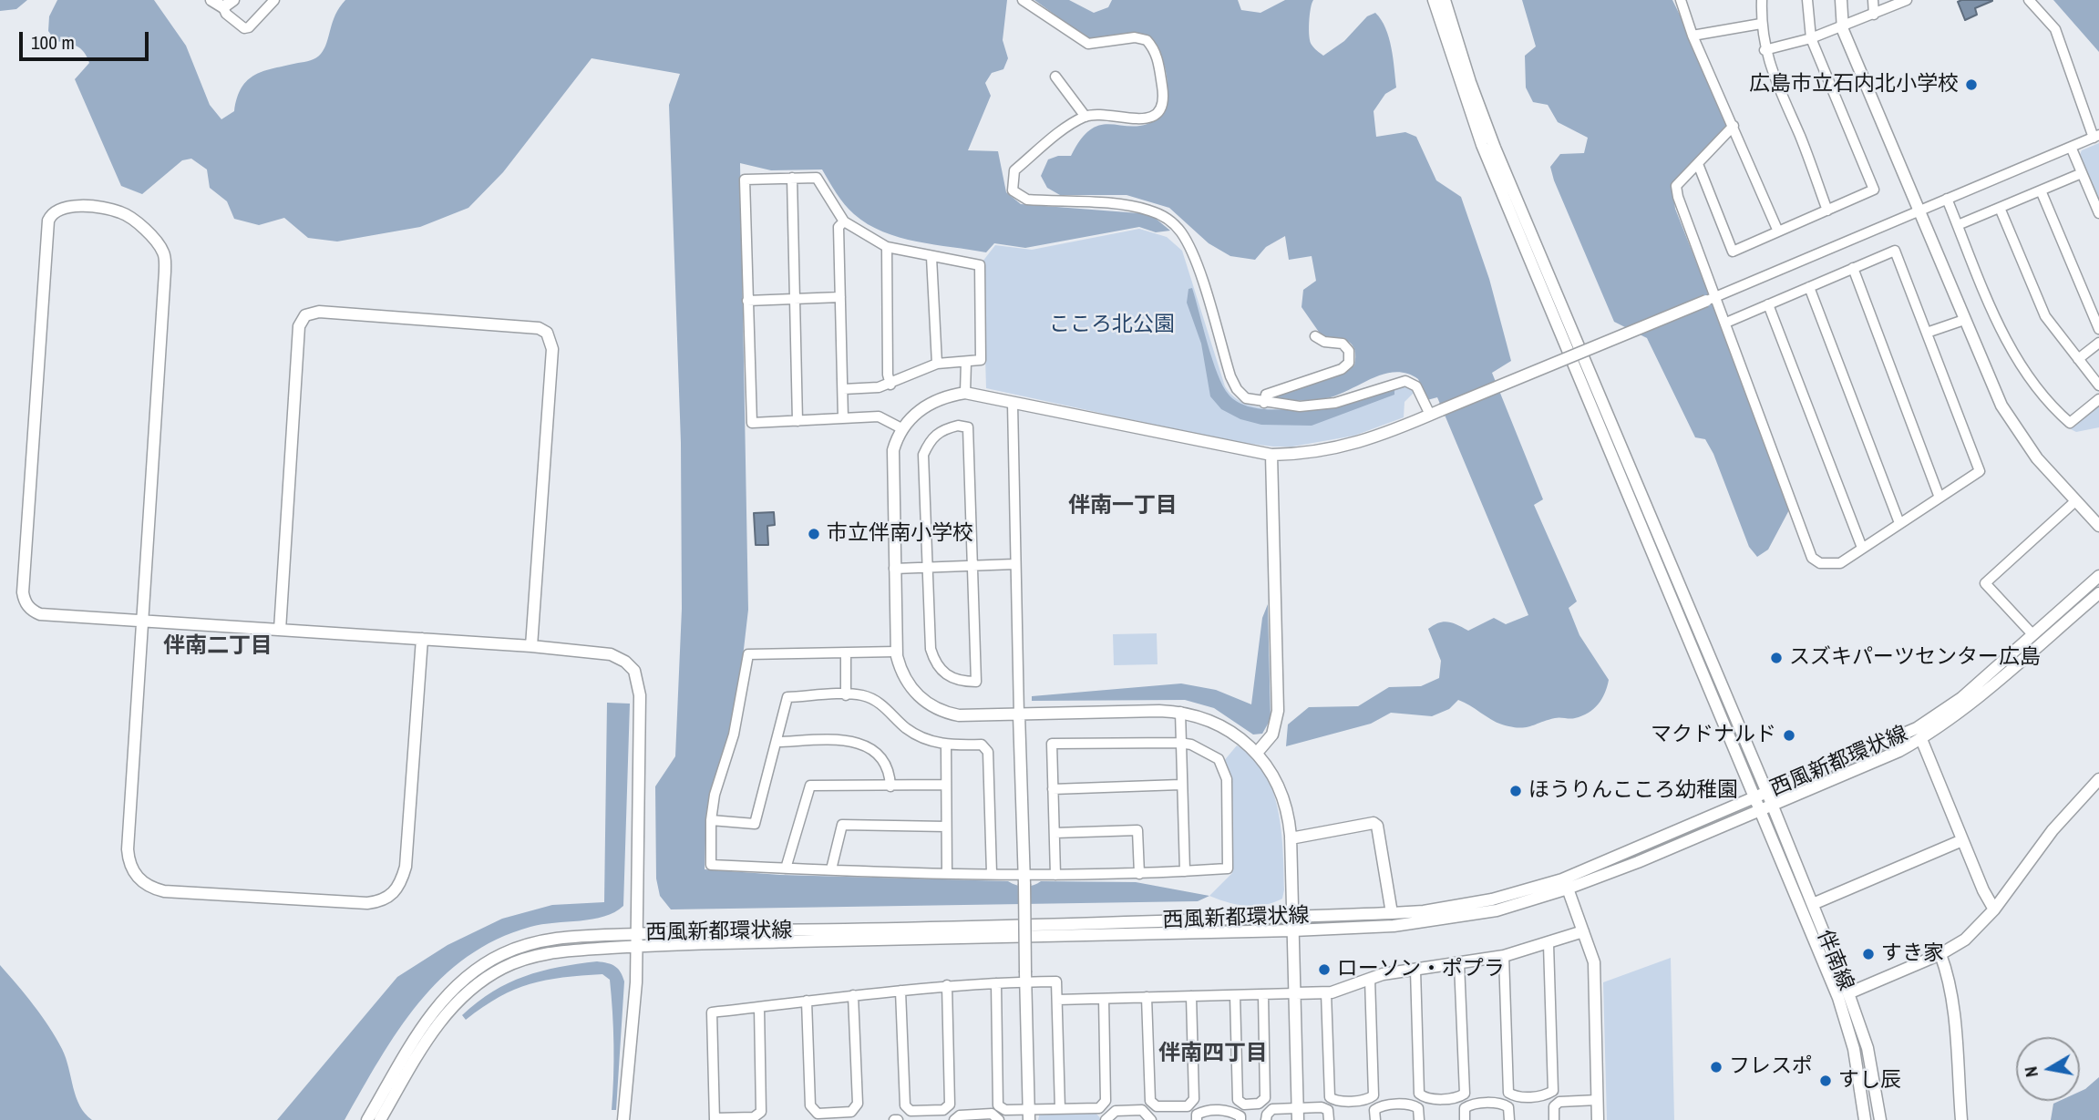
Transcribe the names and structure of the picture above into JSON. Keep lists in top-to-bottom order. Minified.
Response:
{"streets":{"street":["西風新都環状線","伴南線"]},"crossings":[["西風新都環状線","伴南線"]],"districts":["伴南一丁目","伴南二丁目","伴南四丁目"],"parks":["こころ北公園"],"places":["広島市立石内北小学校","市立伴南小学校","スズキパーツセンター広島","マクドナルド","ほうりんこころ幼稚園","すき家","ローソン・ポプラ","フレスポ","すし辰"],"scale_bar":"100 m","north":"left"}
